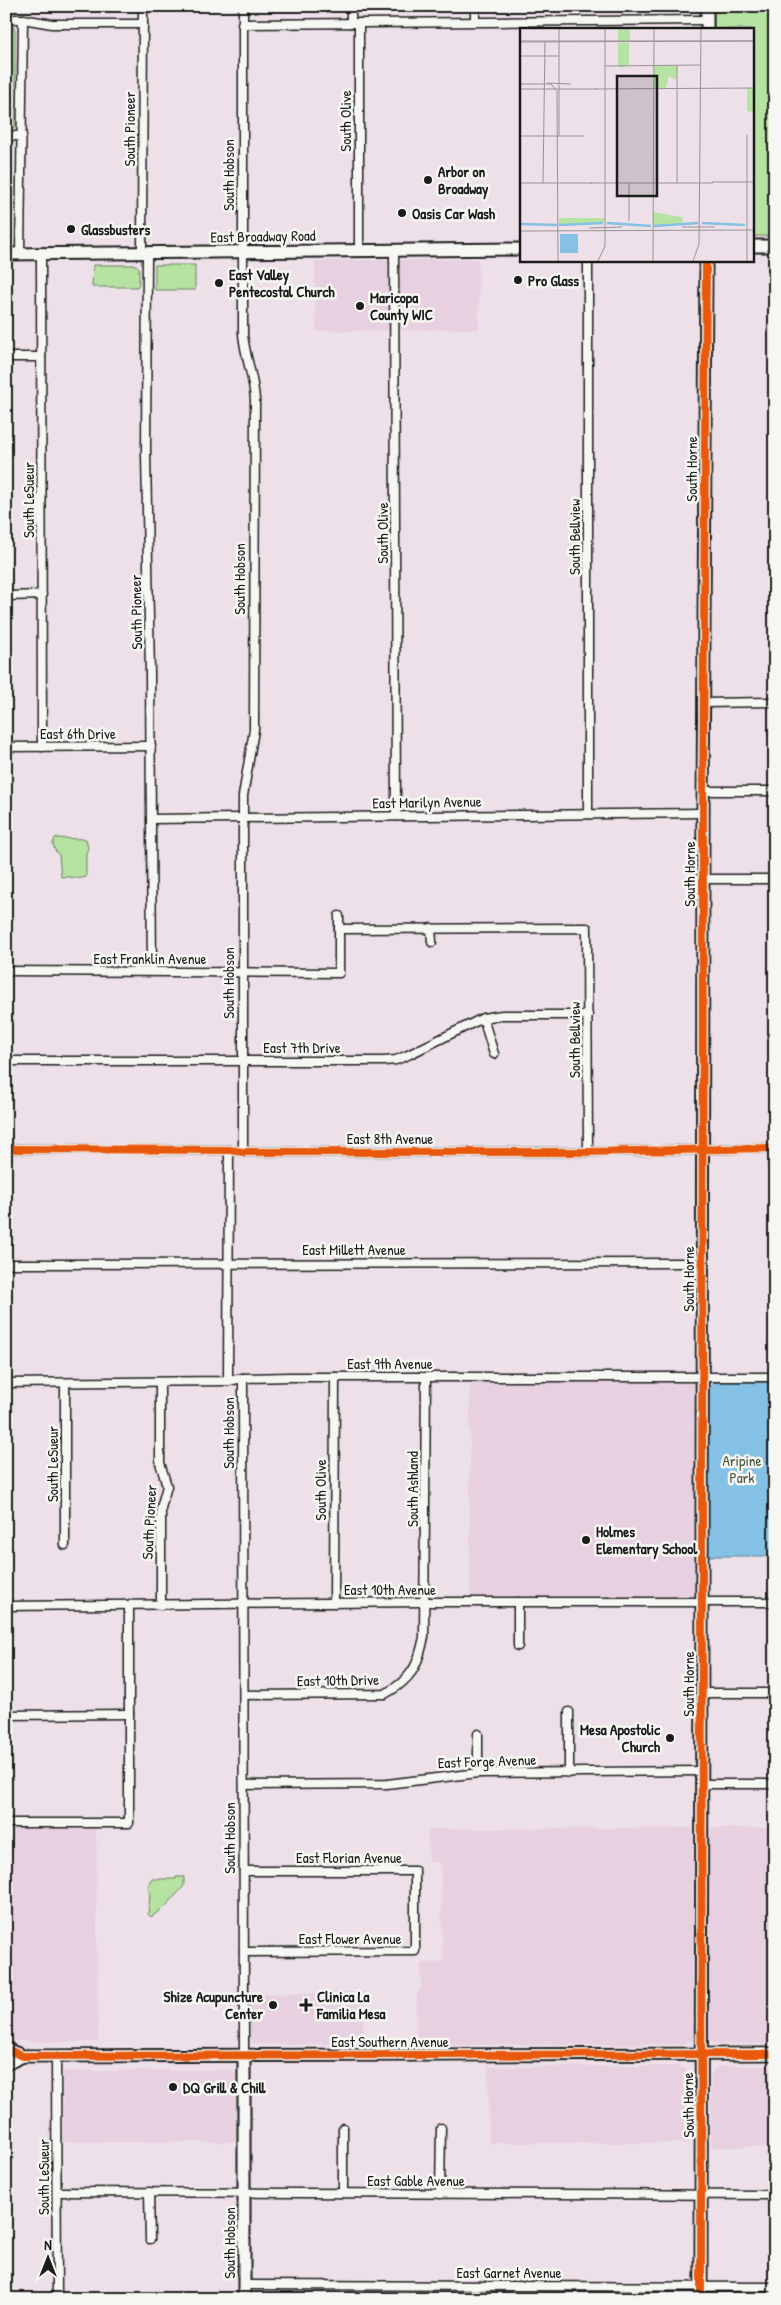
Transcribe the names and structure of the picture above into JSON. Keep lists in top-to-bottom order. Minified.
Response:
{"streets":{"street":["South Olive","South Pioneer","South Hobson","East Broadway Road","South Horne","South LeSueur","South Bellview","East 6th Drive","East Marilyn Avenue","East Franklin Avenue","East 7th Drive","East 8th Avenue","East Millett Avenue","East 9th Avenue","South Ashland","East 10th Avenue","East 10th Drive","East Forge Avenue","East Florian Avenue","East Flower Avenue","East Southern Avenue","East Gable Avenue","East Garnet Avenue"]},"crossings":[["South Olive","East Broadway Road"],["South Olive","East Marilyn Avenue"],["South Olive","East 9th Avenue"],["South Olive","East 10th Avenue"],["South Pioneer","East Broadway Road"],["South Pioneer","East 6th Drive"],["South Pioneer","East Marilyn Avenue"],["South Pioneer","East Franklin Avenue"],["South Pioneer","East 9th Avenue"],["South Pioneer","East 10th Avenue"],["South Hobson","East Broadway Road"],["South Hobson","East Marilyn Avenue"],["South Hobson","East Franklin Avenue"],["South Hobson","East 7th Drive"],["South Hobson","East 8th Avenue"],["South Hobson","East Millett Avenue"],["South Hobson","East 9th Avenue"],["South Hobson","East 10th Avenue"],["South Hobson","East 10th Drive"],["South Hobson","East Forge Avenue"],["South Hobson","East Florian Avenue"],["South Hobson","East Flower Avenue"],["South Hobson","East Southern Avenue"],["South Hobson","East Gable Avenue"],["South Hobson","East Garnet Avenue"],["East Broadway Road","South LeSueur"],["South Horne","East Marilyn Avenue"],["South Horne","East 8th Avenue"],["South Horne","East Millett Avenue"],["South Horne","East 9th Avenue"],["South Horne","East 10th Avenue"],["South Horne","East Forge Avenue"],["South Horne","East Southern Avenue"],["South Horne","East Gable Avenue"],["South Horne","East Garnet Avenue"],["South LeSueur","East 6th Drive"],["South LeSueur","East 9th Avenue"],["South LeSueur","East Southern Avenue"],["South LeSueur","East Gable Avenue"],["South Bellview","East Marilyn Avenue"],["South Bellview","East 7th Drive"],["South Bellview","East 8th Avenue"],["East 9th Avenue","South Ashland"],["South Ashland","East 10th Avenue"],["South Ashland","East 10th Drive"],["East 10th Avenue","East 10th Drive"],["East Florian Avenue","East Flower Avenue"]],"parks":["Aripine Park"],"places":{"other":["Arbor on Broadway","Oasis Car Wash","Glassbusters","Pro Glass","East Valley Pentecostal Church","Maricopa County WIC","Holmes Elementary School","Mesa Apostolic Church","Shize Acupuncture Center","DQ Grill & Chill"],"health":["Clinica La Familia Mesa"]},"north":"top"}
